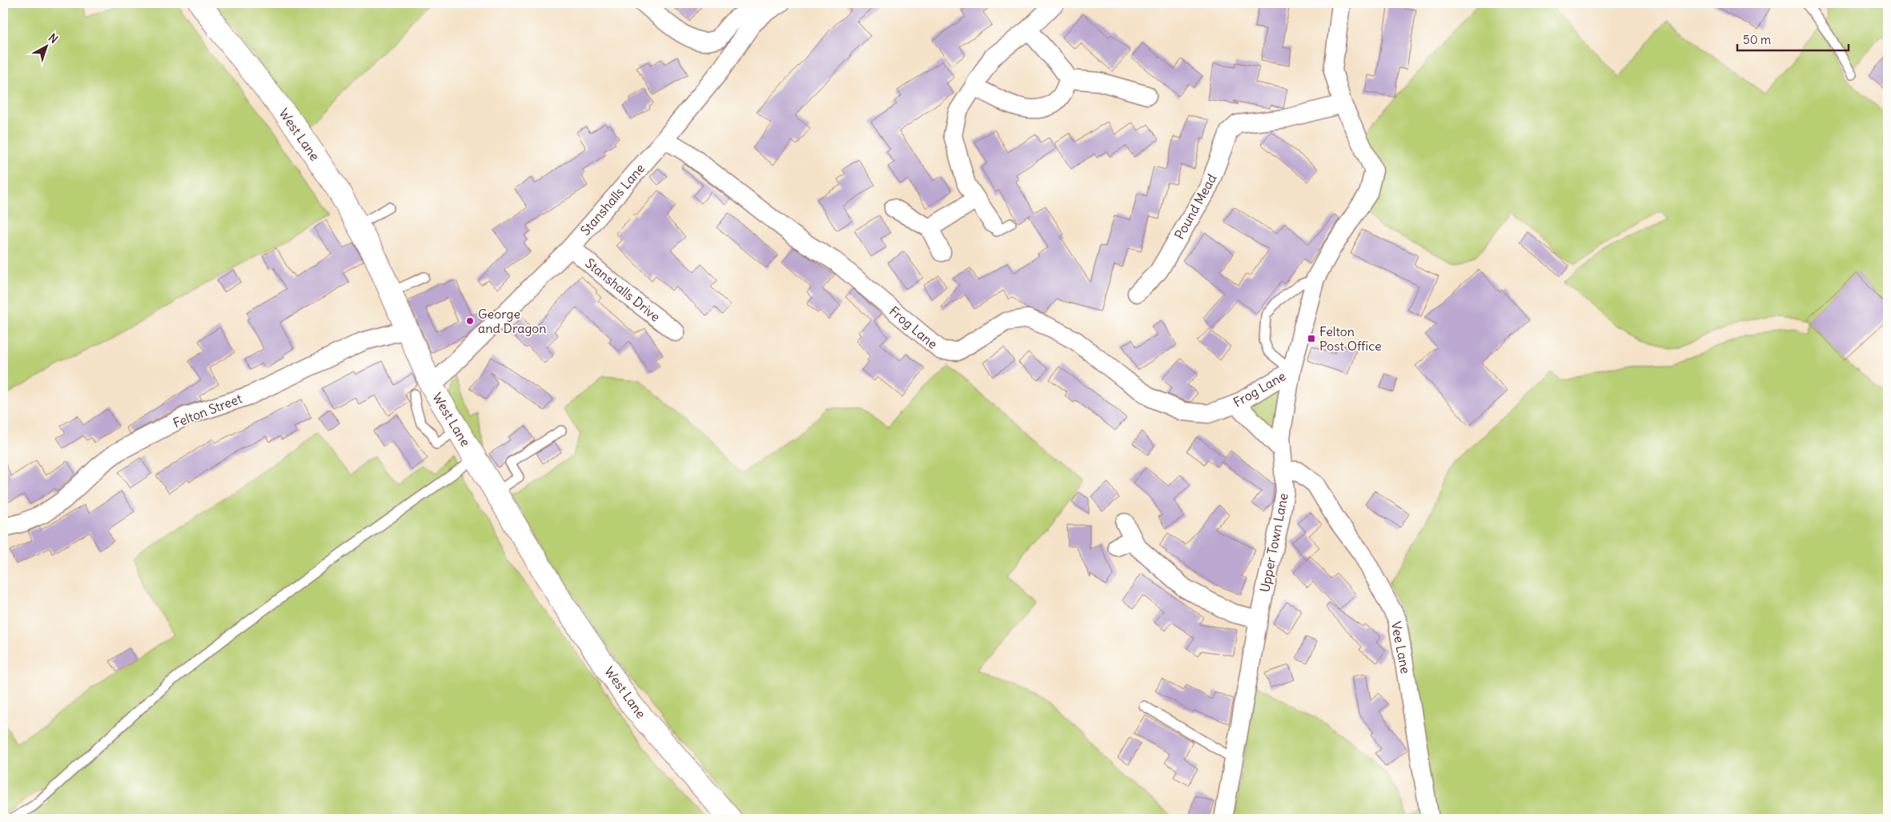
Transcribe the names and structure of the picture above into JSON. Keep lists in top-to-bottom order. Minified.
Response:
{"streets":{"street":["West Lane","Stanshalls Lane","Pound Mead","Stanshalls Drive","Frog Lane","Felton Street","Upper Town Lane","Vee Lane"]},"crossings":[["West Lane","Stanshalls Lane"],["West Lane","Felton Street"],["Stanshalls Lane","Stanshalls Drive"],["Stanshalls Lane","Frog Lane"],["Pound Mead","Upper Town Lane"],["Frog Lane","Upper Town Lane"],["Upper Town Lane","Vee Lane"]],"places":{"other":["George and Dragon"],"transit":["Felton Post Office"]},"scale_bar":"50 m","north":"top right"}
